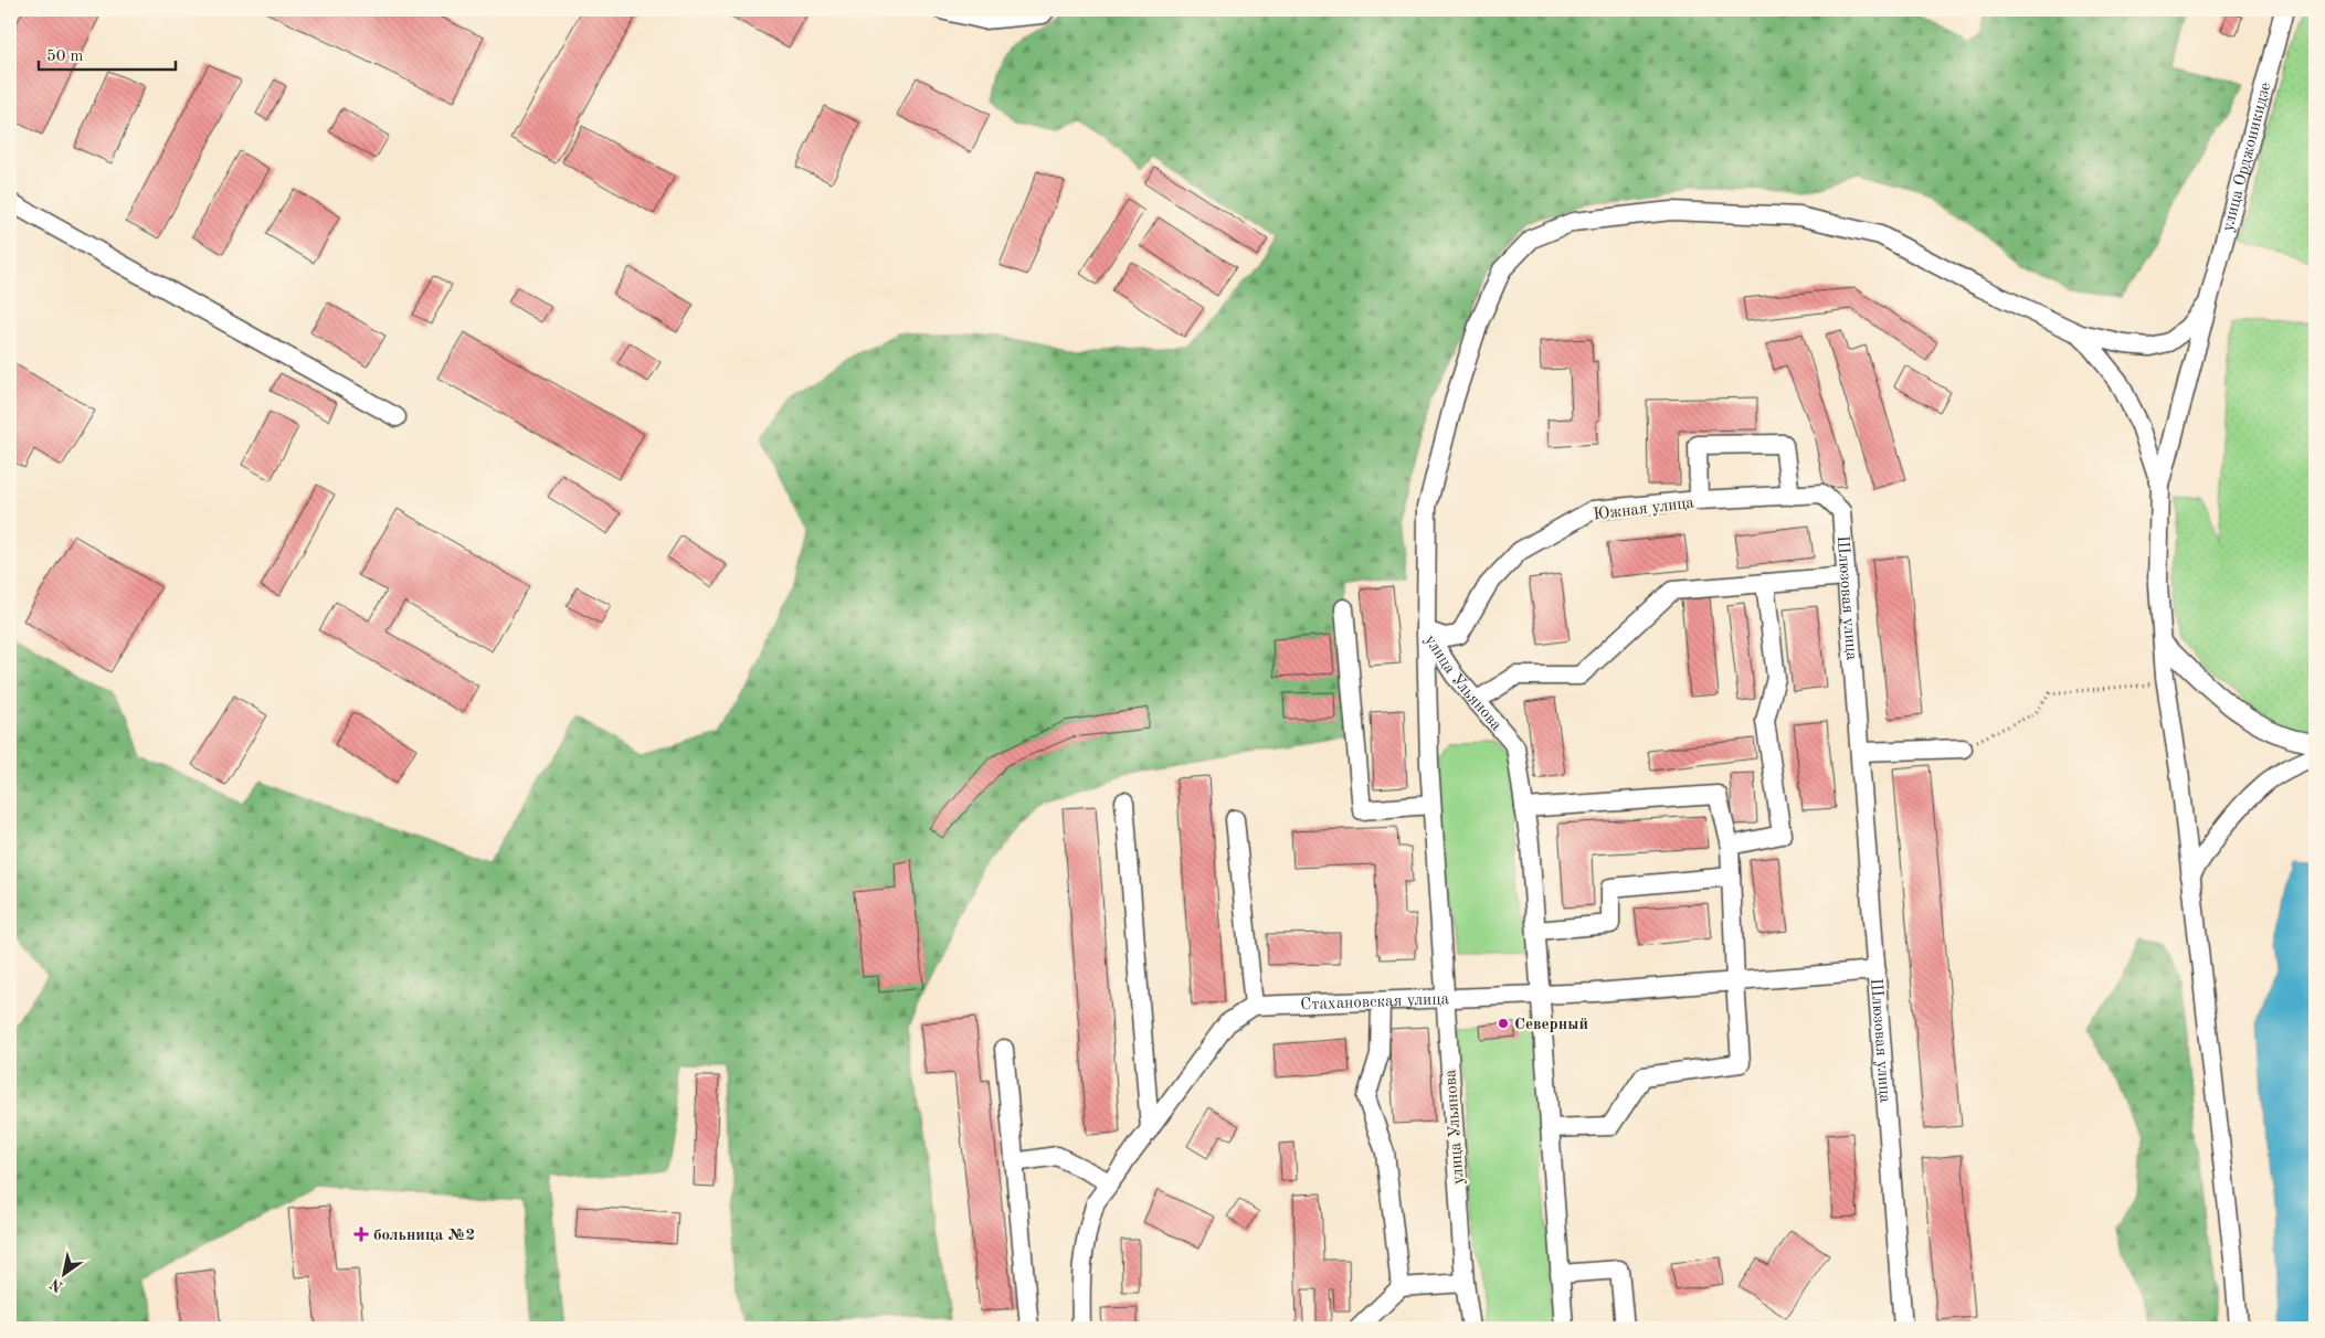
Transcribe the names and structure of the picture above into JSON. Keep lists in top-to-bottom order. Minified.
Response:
{"streets":{"street":["улица Орджоникидзе","Южная улица","Шлюзовая улица","улица Ульянова","Стахановская улица"]},"crossings":[["Южная улица","Шлюзовая улица"],["Южная улица","улица Ульянова"],["Шлюзовая улица","Стахановская улица"],["улица Ульянова","Стахановская улица"]],"places":{"other":["Северный"],"health":["больница №2"]},"scale_bar":"50 m","north":"bottom left"}
